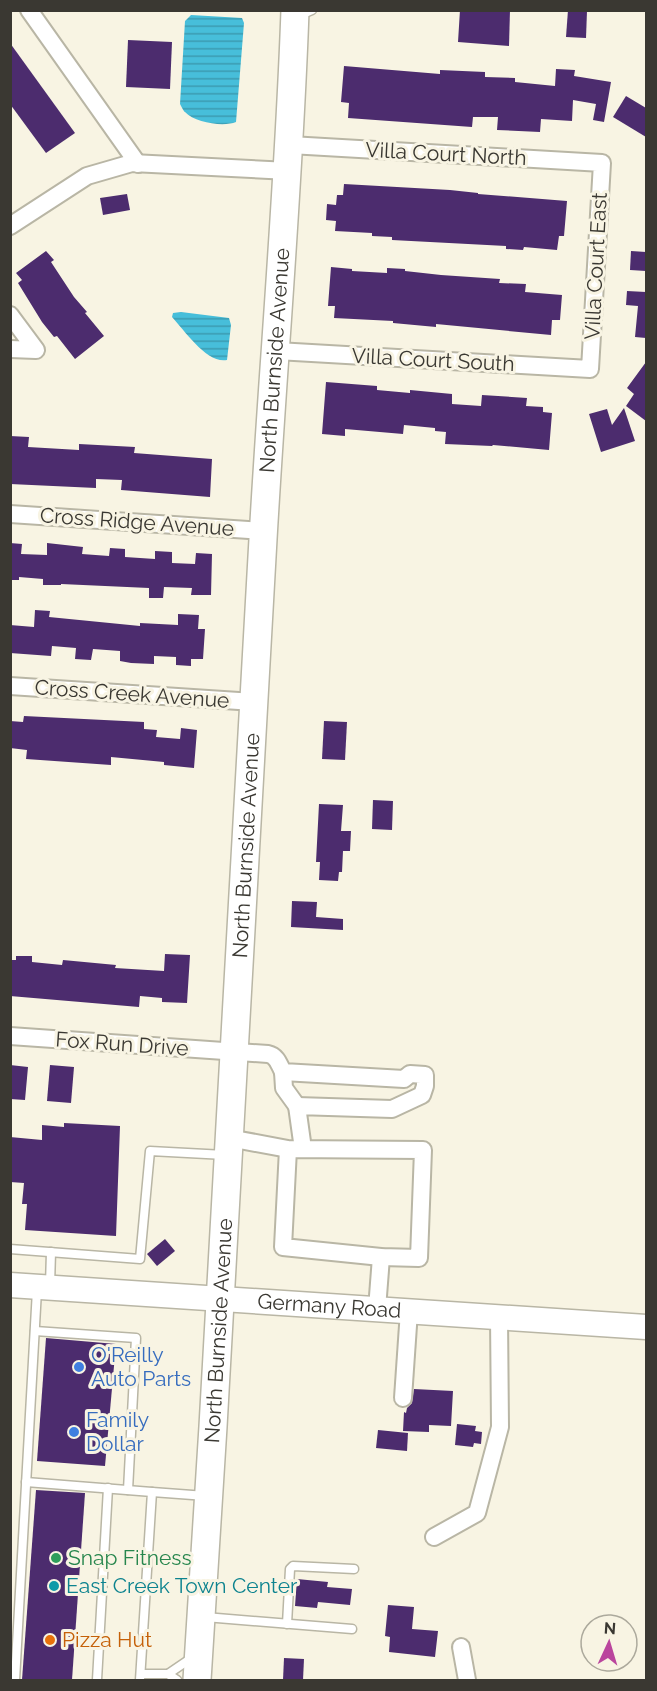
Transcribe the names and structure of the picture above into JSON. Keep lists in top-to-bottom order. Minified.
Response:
{"streets":{"main road":["North Burnside Avenue","Germany Road"],"street":["Villa Court North","Villa Court East","Villa Court South","Cross Ridge Avenue","Cross Creek Avenue","Fox Run Drive"]},"crossings":[["Villa Court North","Villa Court East"],["Villa Court North","North Burnside Avenue"],["Villa Court East","Villa Court South"],["North Burnside Avenue","Villa Court South"],["North Burnside Avenue","Cross Ridge Avenue"],["North Burnside Avenue","Cross Creek Avenue"],["North Burnside Avenue","Fox Run Drive"],["North Burnside Avenue","Germany Road"]],"places":["O'Reilly Auto Parts","Family Dollar","Snap Fitness","East Creek Town Center","Pizza Hut"],"north":"top"}
